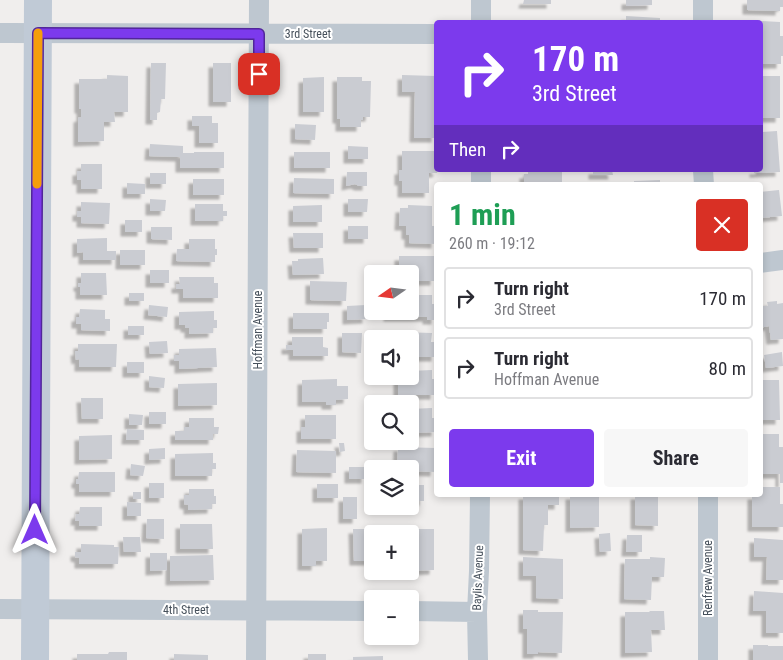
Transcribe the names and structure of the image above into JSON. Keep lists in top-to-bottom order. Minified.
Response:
{"streets":{"street":["3rd Street","Hoffman Avenue","Baylis Avenue","Renfrew Avenue","4th Street"]},"crossings":[["3rd Street","Hoffman Avenue"],["Hoffman Avenue","4th Street"]],"north":"left","page":{"turn":["170 m","3rd Street"],"then":"Then","heading":["1 min","260 m · 19:12"],"map_buttons":["+","−"],"list":[{"name":"Turn right","note":"3rd Street","value":"170 m"},{"name":"Turn right","note":"Hoffman Avenue","value":"80 m"}],"buttons":["Exit","Share"]}}
